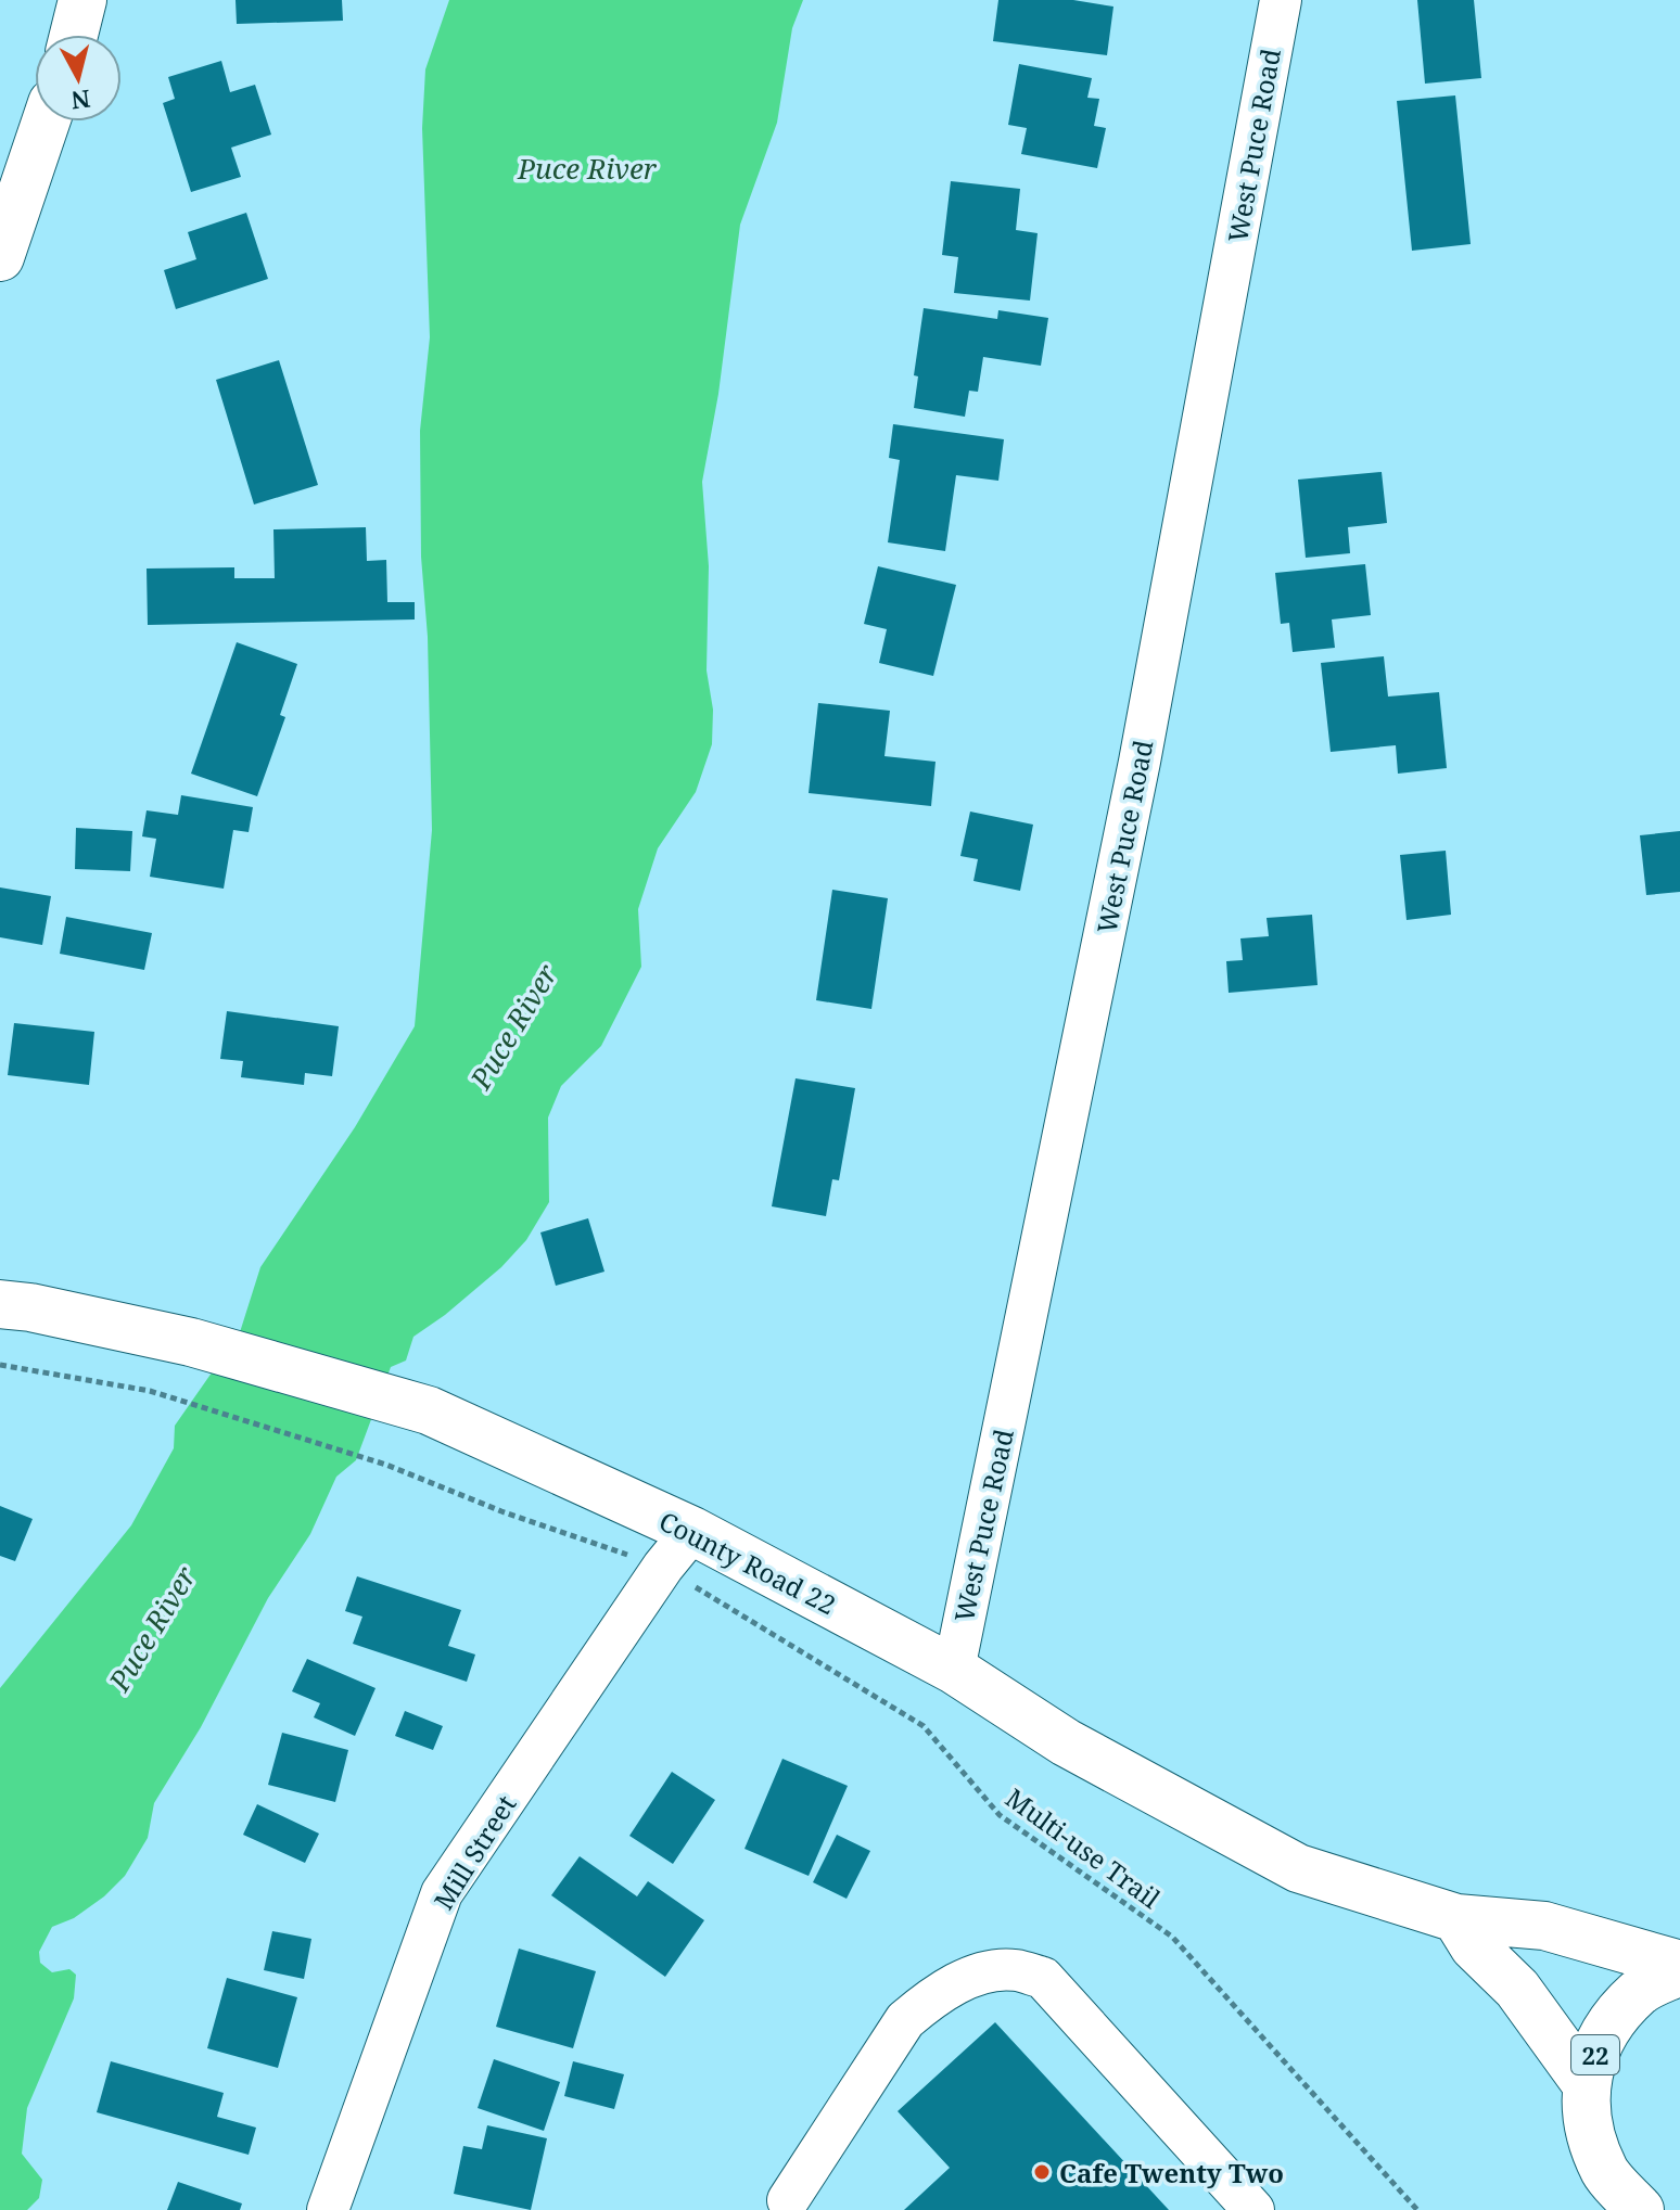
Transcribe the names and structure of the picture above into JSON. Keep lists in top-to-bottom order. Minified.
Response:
{"streets":{"main road":["County Road 22","22"],"street":["West Puce Road","Mill Street"],"path":["Multi-use Trail"]},"crossings":[["West Puce Road","County Road 22"],["County Road 22","Mill Street"],["County Road 22","22"],["Multi-use Trail","Mill Street"]],"water":["Puce River"],"places":["Cafe Twenty Two"],"north":"bottom"}
